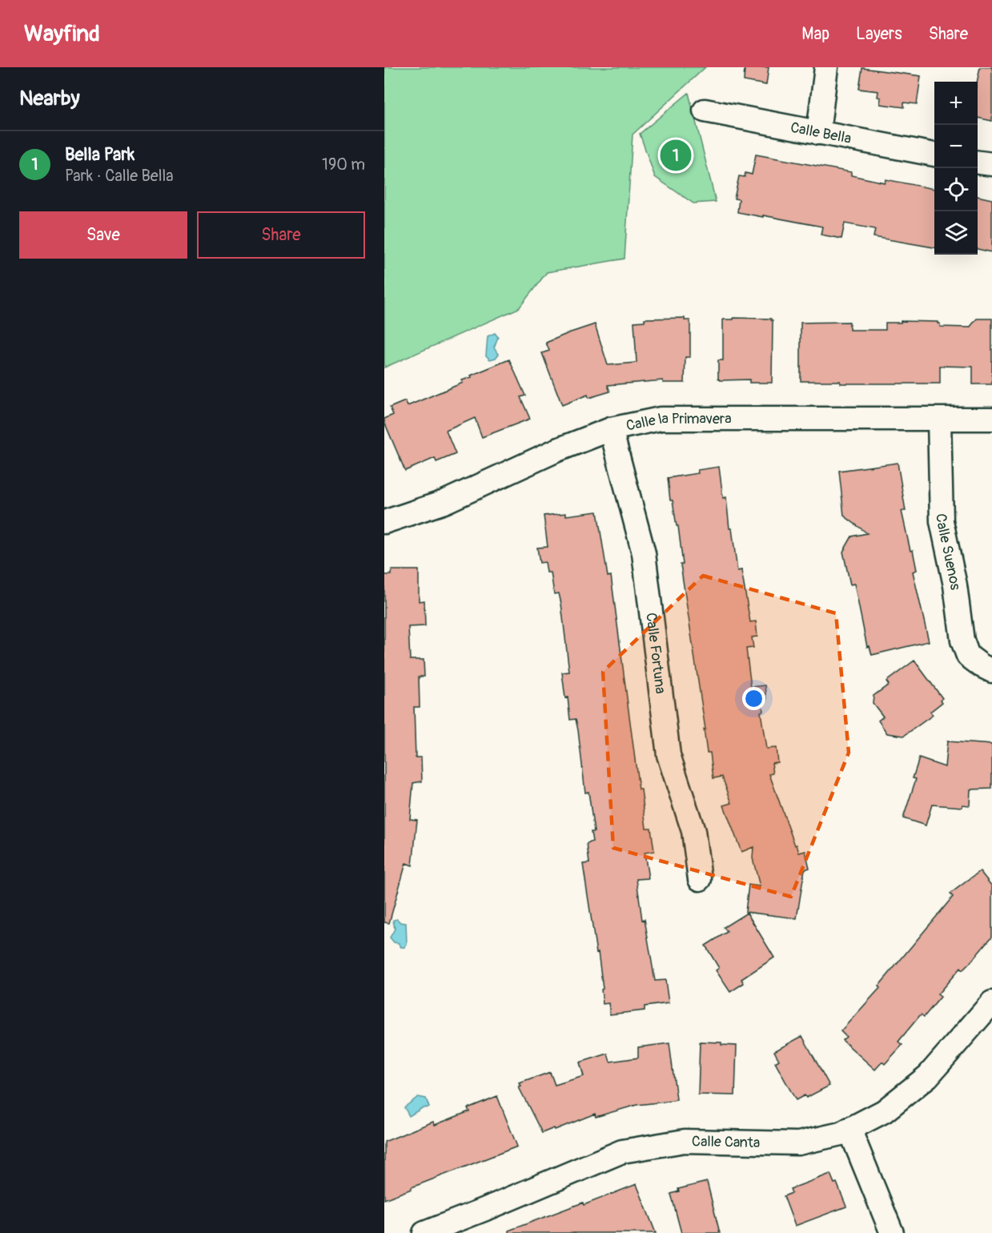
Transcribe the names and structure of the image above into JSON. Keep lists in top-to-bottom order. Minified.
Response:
{"streets":{"street":["Calle Bella","Calle la Primavera","Calle Suenos","Calle Fortuna","Calle Canta"]},"crossings":[["Calle la Primavera","Calle Suenos"],["Calle la Primavera","Calle Fortuna"]],"page":{"header":"Wayfind","nav":["Map","Layers","Share"],"heading":"Nearby","map_buttons":["+","−"],"list":[{"mark":"1","name":"Bella Park","note":"Park · Calle Bella","value":"190 m"}],"pins":"1","buttons":["Save","Share"]}}
